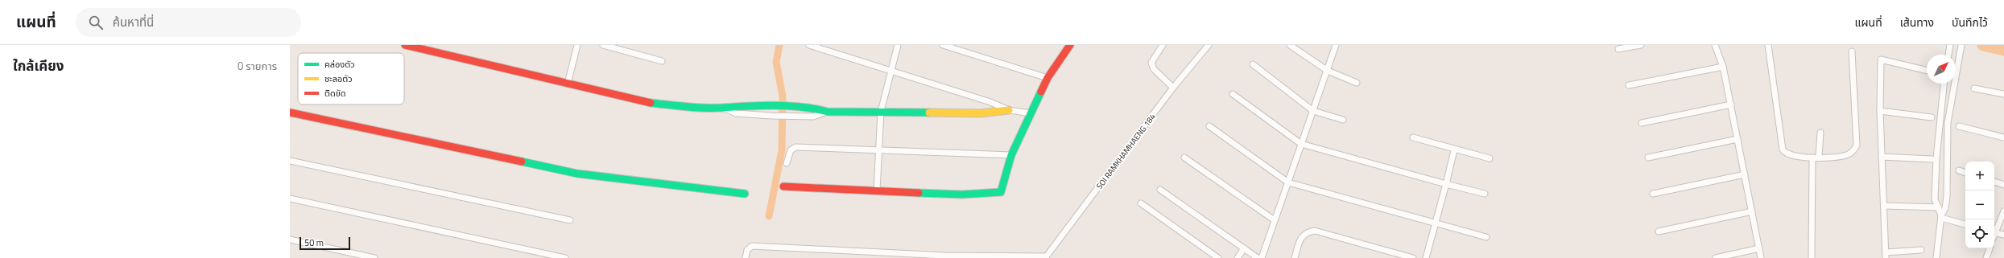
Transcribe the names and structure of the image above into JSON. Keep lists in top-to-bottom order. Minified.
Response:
{"streets":{"street":["SOI RAMKHAMHAENG 184"]},"legend":["คล่องตัว","ชะลอตัว","ติดขัด"],"scale_bar":"50 m","north":"top right","page":{"header":"แผนที่","search":"ค้นหาที่นี่","nav":["แผนที่","เส้นทาง","บันทึกไว้"],"heading":["ใกล้เคียง","0 รายการ"],"map_buttons":["+","−"],"scale":"50 m"}}
